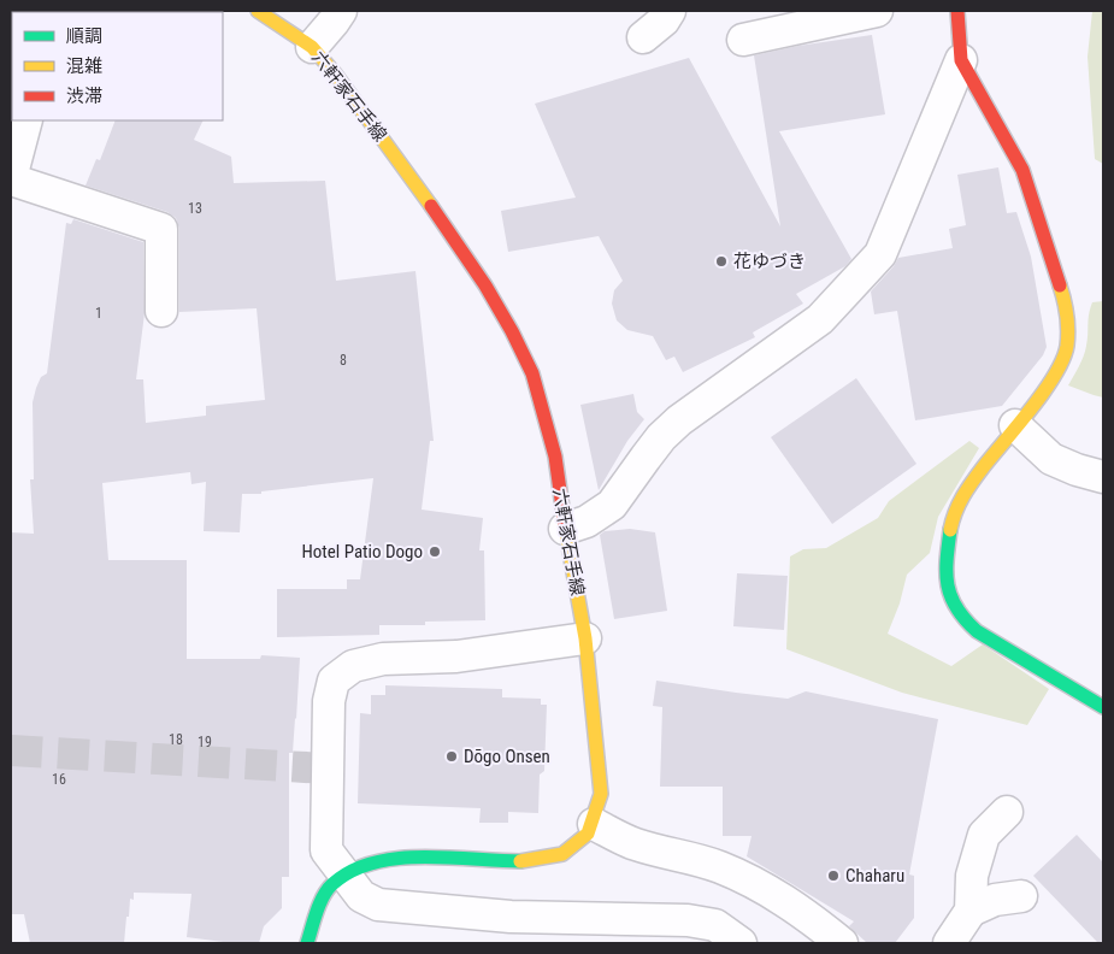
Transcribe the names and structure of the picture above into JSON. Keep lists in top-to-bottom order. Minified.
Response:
{"streets":{"main road":["六軒家石手線"]},"places":["花ゆづき","Hotel Patio Dogo","Dōgo Onsen","Chaharu"],"house_numbers":["13","1","8","18","19","16"],"legend":["順調","混雑","渋滞"]}
